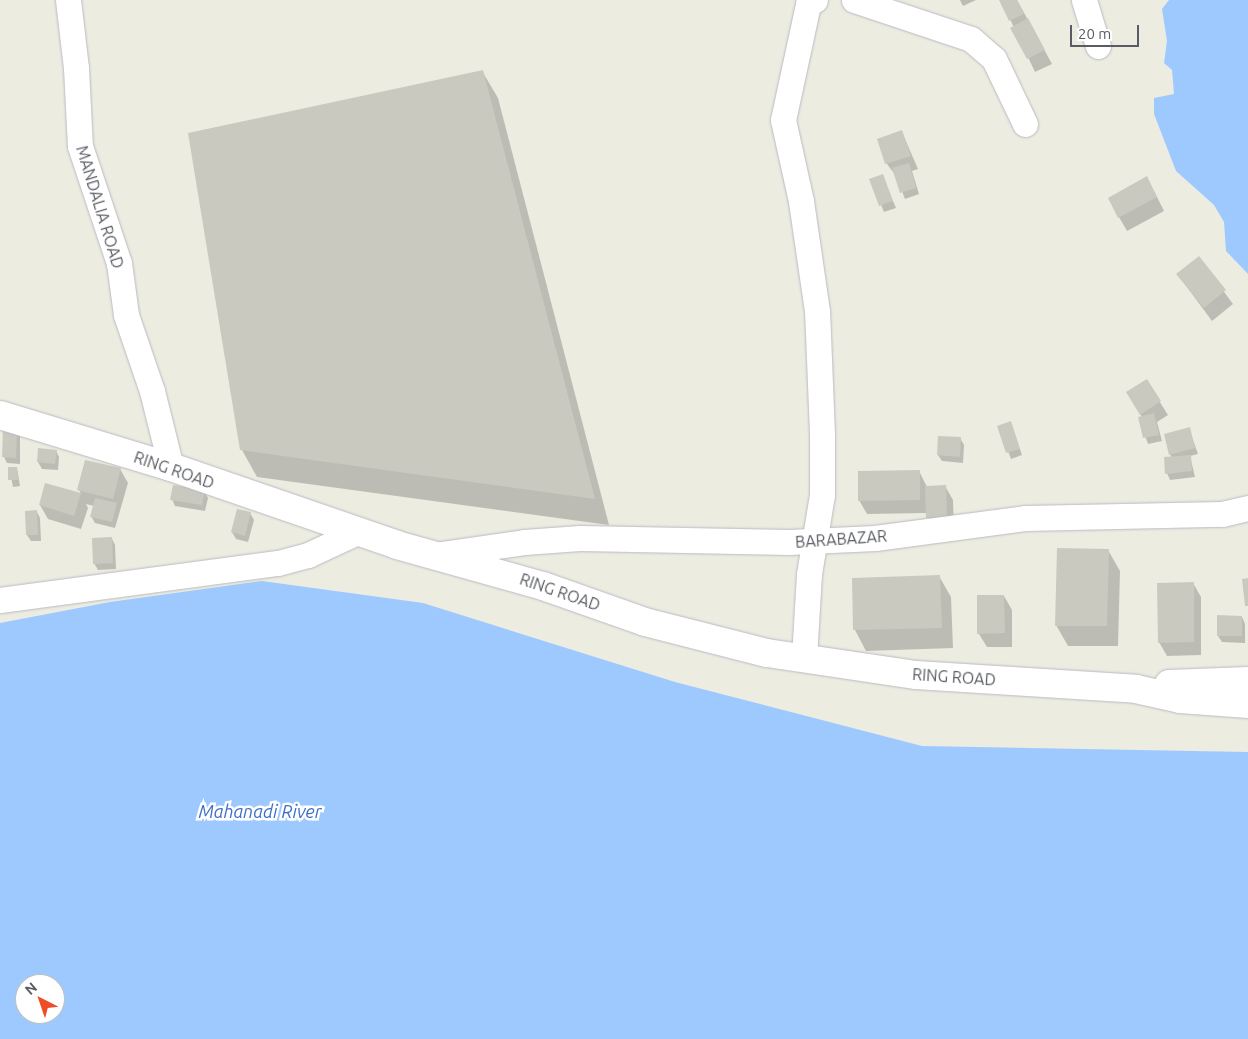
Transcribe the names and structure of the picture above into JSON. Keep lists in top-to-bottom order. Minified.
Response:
{"streets":{"street":["MANDALIA ROAD","RING ROAD","BARABAZAR"]},"crossings":[["MANDALIA ROAD","RING ROAD"],["RING ROAD","BARABAZAR"]],"water":["Mahanadi River"],"scale_bar":"20 m","north":"top left"}
